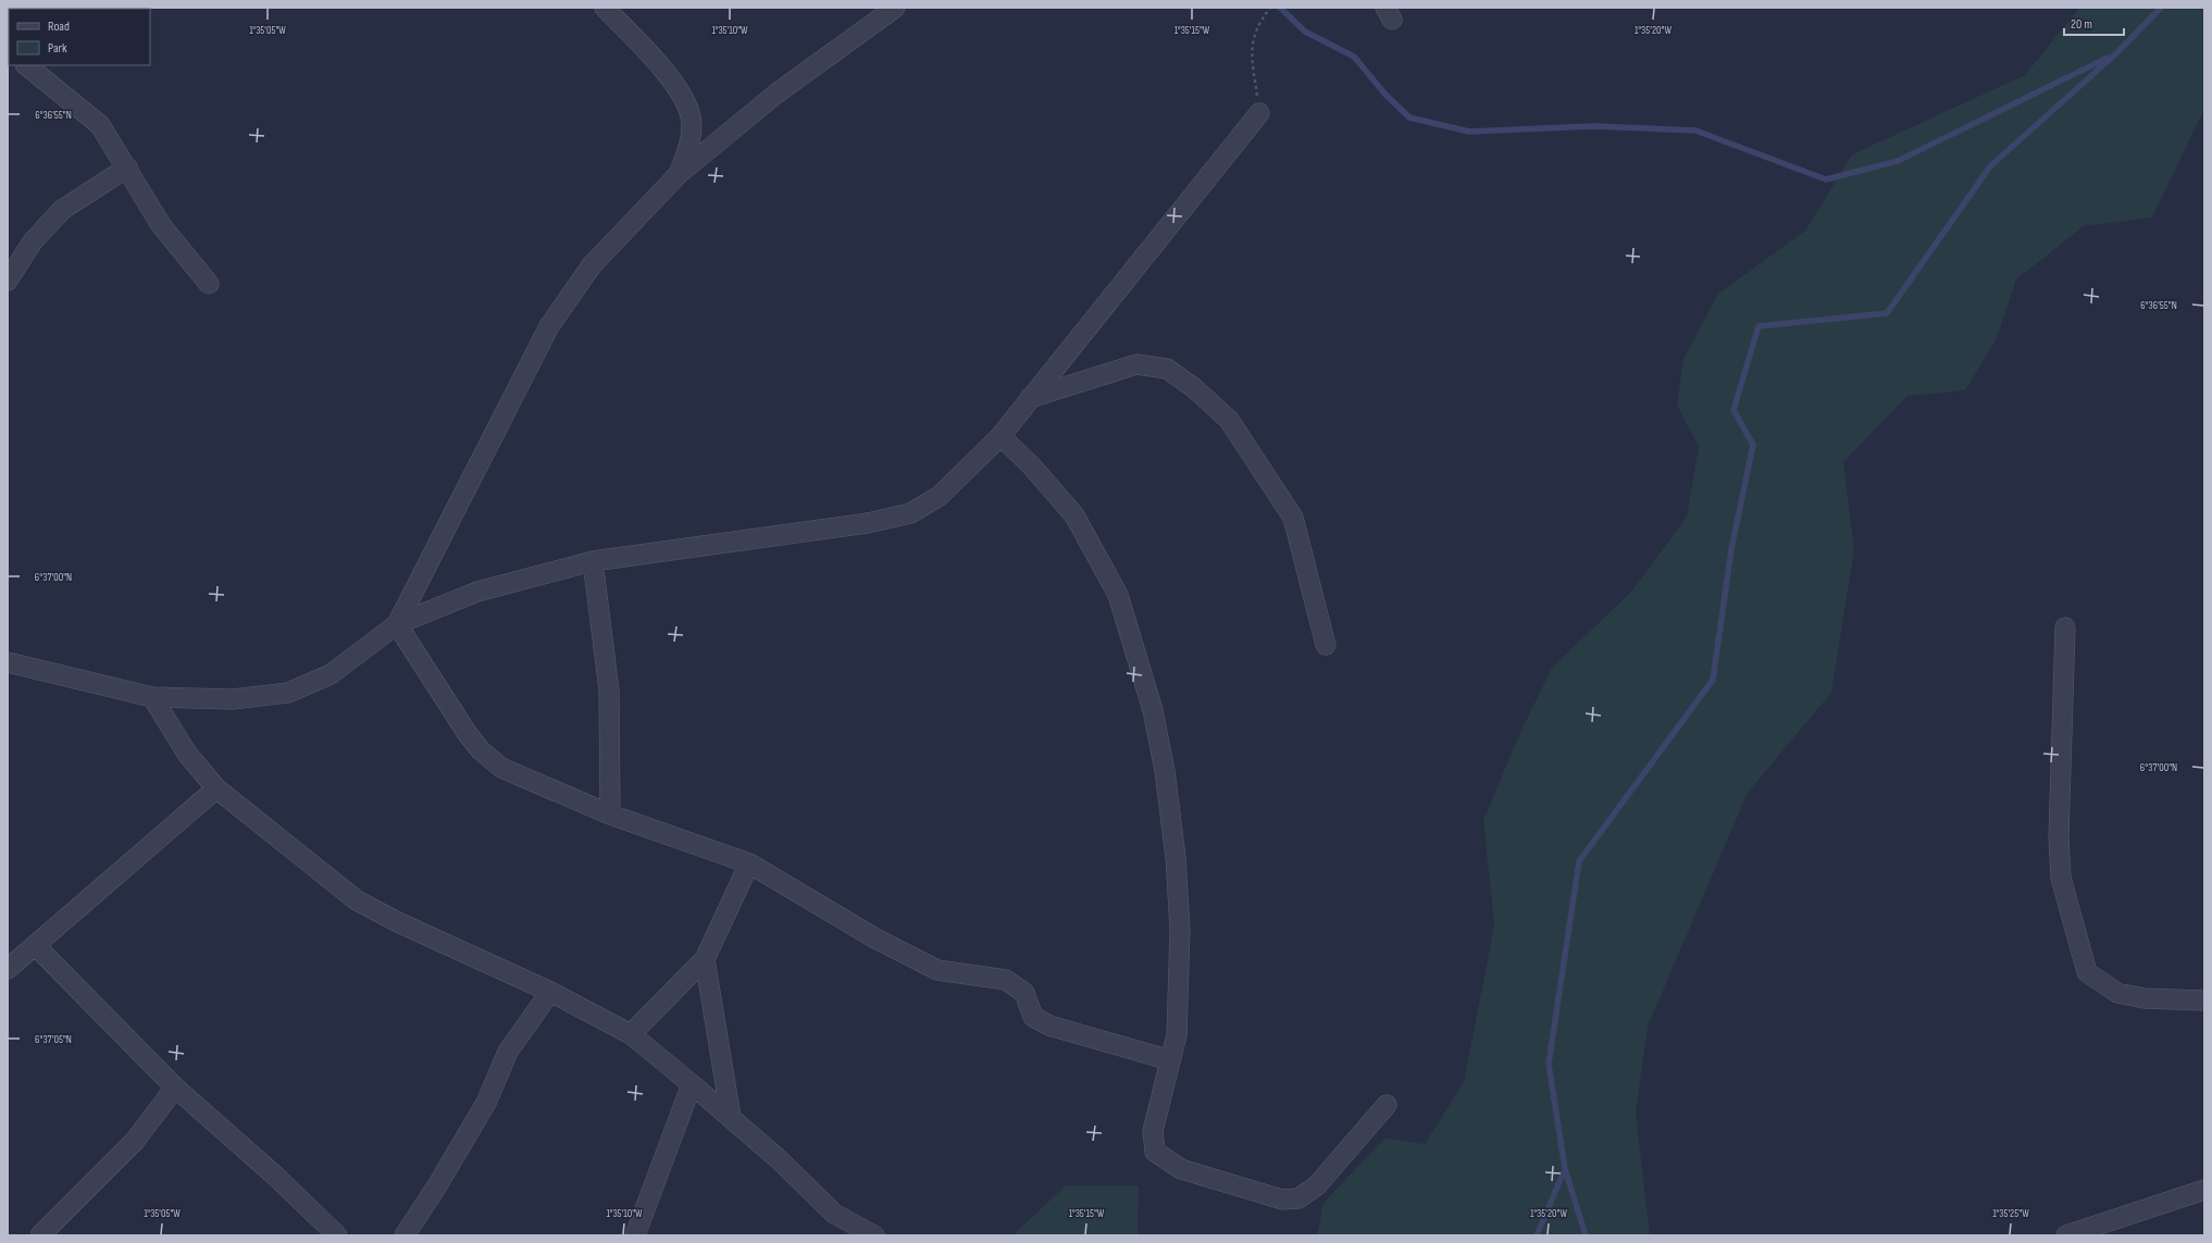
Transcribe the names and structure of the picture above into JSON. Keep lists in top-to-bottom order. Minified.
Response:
{"legend":["Road","Park"],"scale_bar":"20 m","coordinates":["1°35'05\"W","1°35'10\"W","1°35'15\"W","1°35'20\"W","6°36'55\"N","6°37'00\"N","6°37'05\"N","1°35'25\"W"]}
